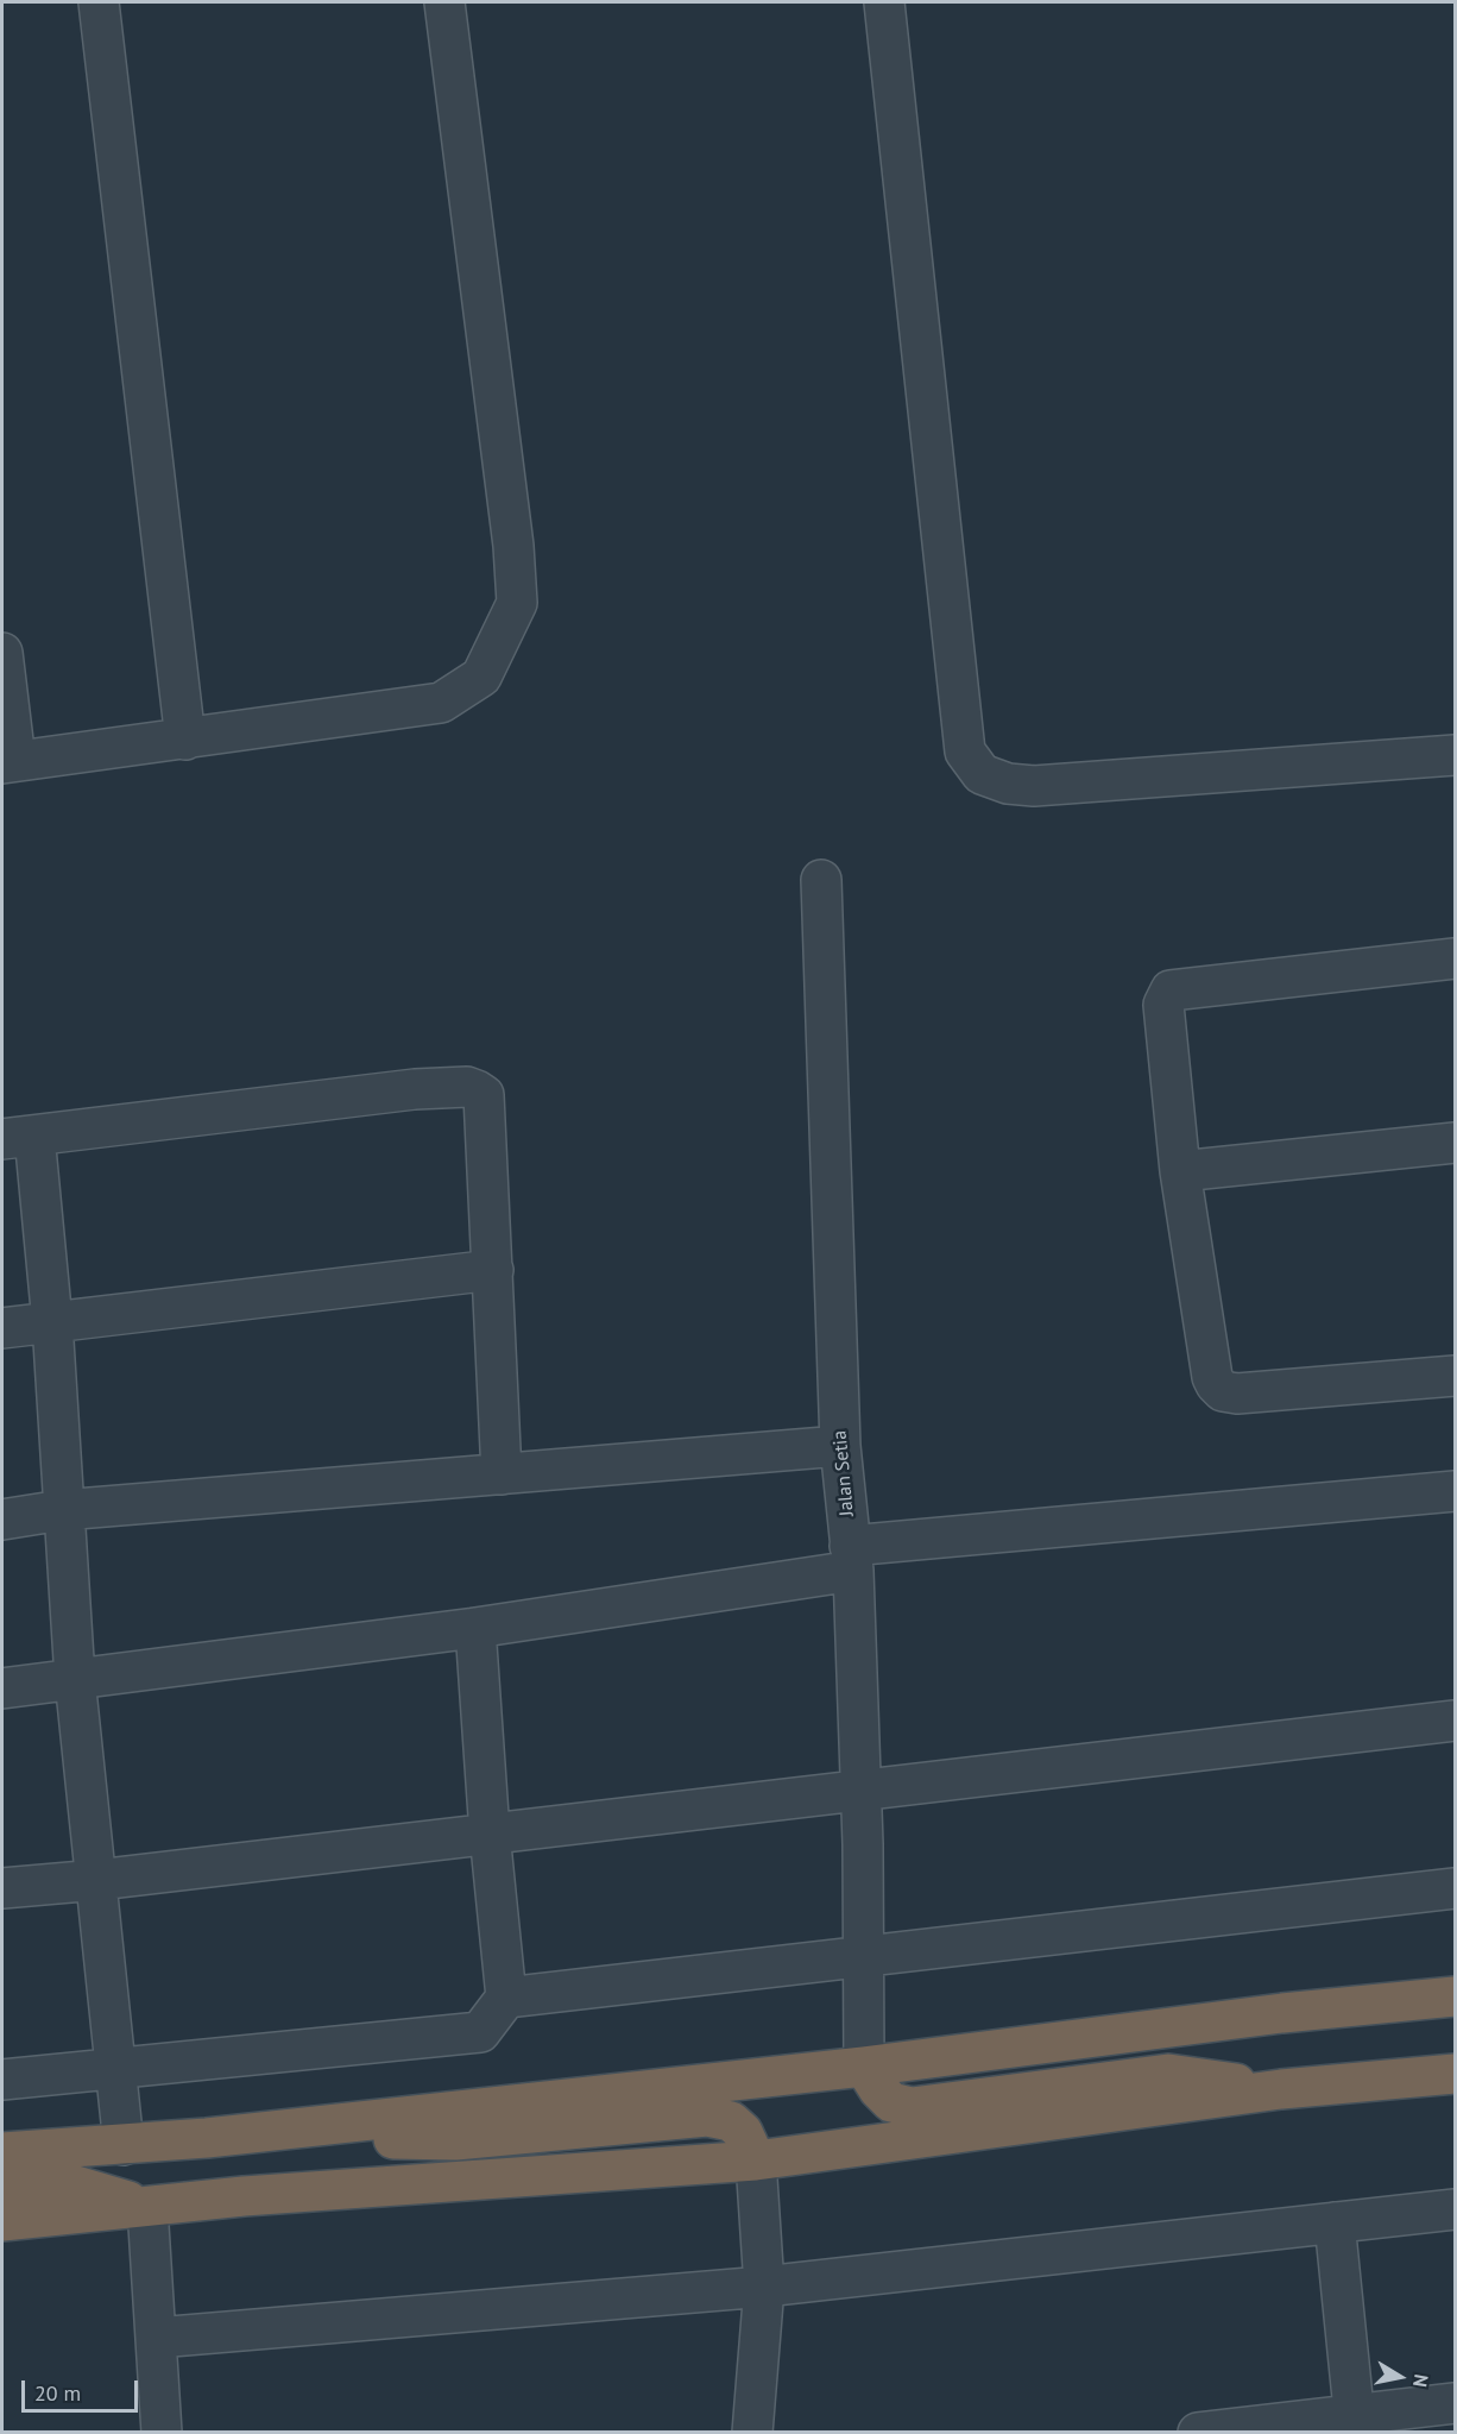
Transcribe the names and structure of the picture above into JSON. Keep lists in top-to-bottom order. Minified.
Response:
{"streets":{"street":["Jalan Setia"]},"scale_bar":"20 m","north":"right"}
